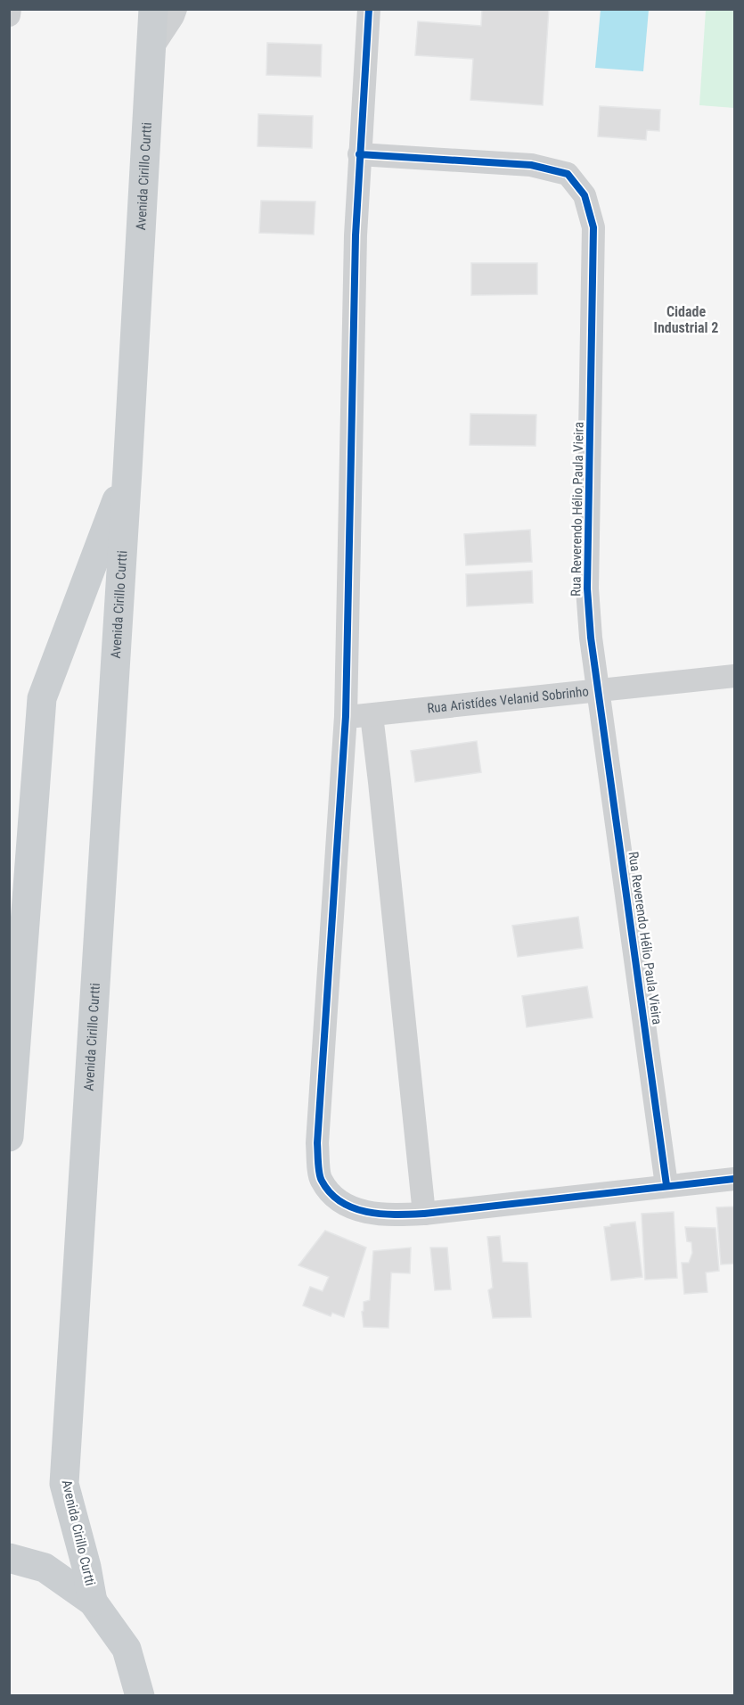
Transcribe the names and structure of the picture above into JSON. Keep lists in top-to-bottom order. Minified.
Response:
{"streets":{"main road":["Avenida Cirillo Curtti"],"street":["Rua Reverendo Hélio Paula Vieira","Rua Aristídes Velanid Sobrinho"]},"crossings":[["Rua Reverendo Hélio Paula Vieira","Rua Aristídes Velanid Sobrinho"]],"districts":["Cidade Industrial 2"]}
